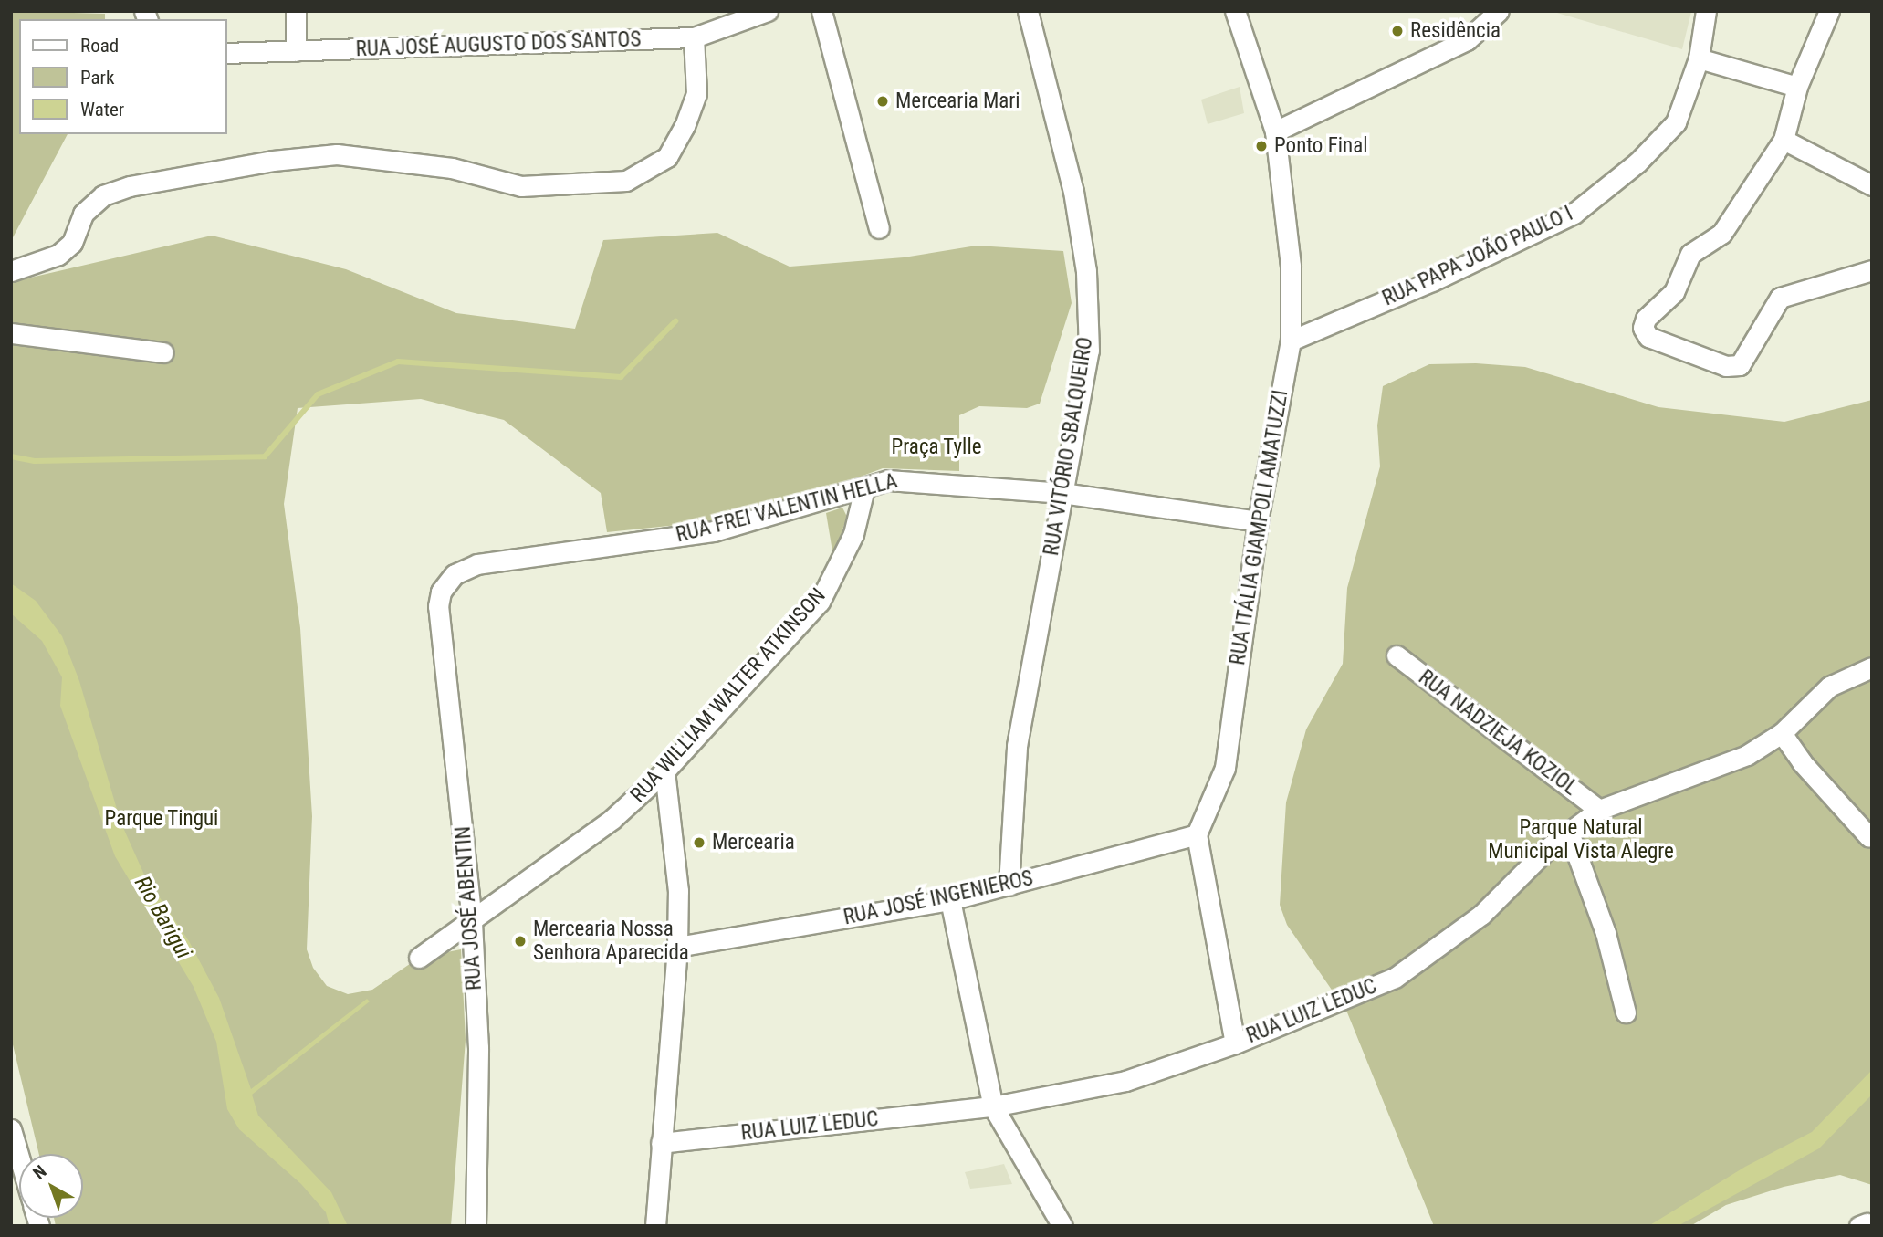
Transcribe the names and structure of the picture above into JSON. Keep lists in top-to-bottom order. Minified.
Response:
{"streets":{"street":["RUA JOSÉ AUGUSTO DOS SANTOS","RUA PAPA JOÃO PAULO I","RUA VITÓRIO SBALQUEIRO","RUA FREI VALENTIN HELLA","RUA ITÁLIA GIAMPOLI AMATUZZI","RUA WILLIAM WALTER ATKINSON","RUA NADZIEJA KOZIOL","RUA JOSÉ INGENIEROS","RUA JOSÉ ABENTIN","RUA LUIZ LEDUC"]},"crossings":[["RUA PAPA JOÃO PAULO I","RUA ITÁLIA GIAMPOLI AMATUZZI"],["RUA VITÓRIO SBALQUEIRO","RUA FREI VALENTIN HELLA"],["RUA VITÓRIO SBALQUEIRO","RUA JOSÉ INGENIEROS"],["RUA FREI VALENTIN HELLA","RUA ITÁLIA GIAMPOLI AMATUZZI"],["RUA FREI VALENTIN HELLA","RUA WILLIAM WALTER ATKINSON"],["RUA FREI VALENTIN HELLA","RUA JOSÉ ABENTIN"],["RUA ITÁLIA GIAMPOLI AMATUZZI","RUA JOSÉ INGENIEROS"],["RUA WILLIAM WALTER ATKINSON","RUA JOSÉ ABENTIN"],["RUA NADZIEJA KOZIOL","RUA LUIZ LEDUC"]],"water":["Rio Barigui"],"parks":["Praça Tylle","Parque Tingui","Parque Natural Municipal Vista Alegre"],"places":["Residência","Mercearia Mari","Ponto Final","Mercearia","Mercearia Nossa Senhora Aparecida"],"legend":["Road","Park","Water"],"north":"top left"}
